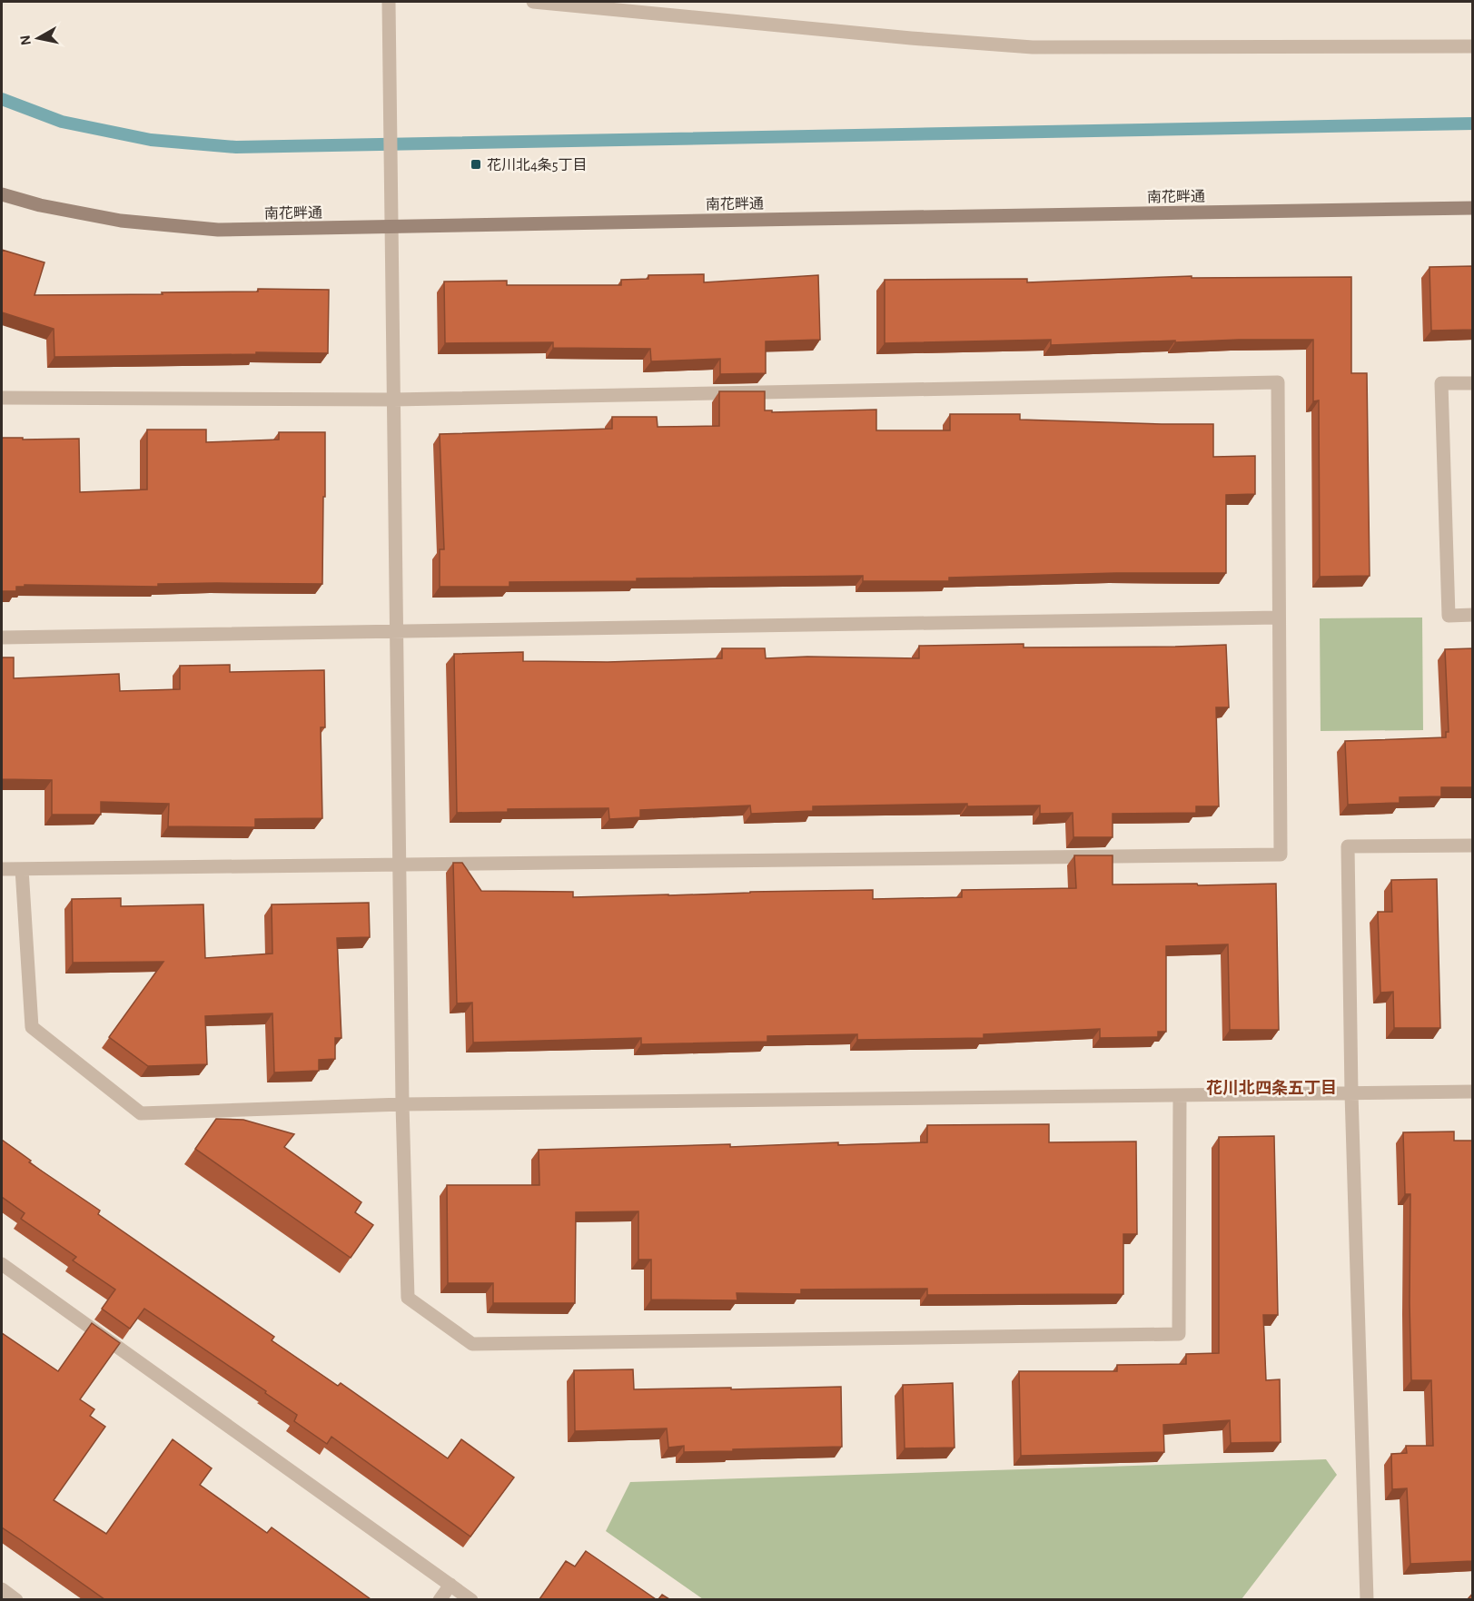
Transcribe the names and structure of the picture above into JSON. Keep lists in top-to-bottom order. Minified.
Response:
{"streets":{"street":["南花畔通"]},"districts":["花川北四条五丁目"],"places":{"transit":["花川北4条5丁目"]},"north":"left"}
